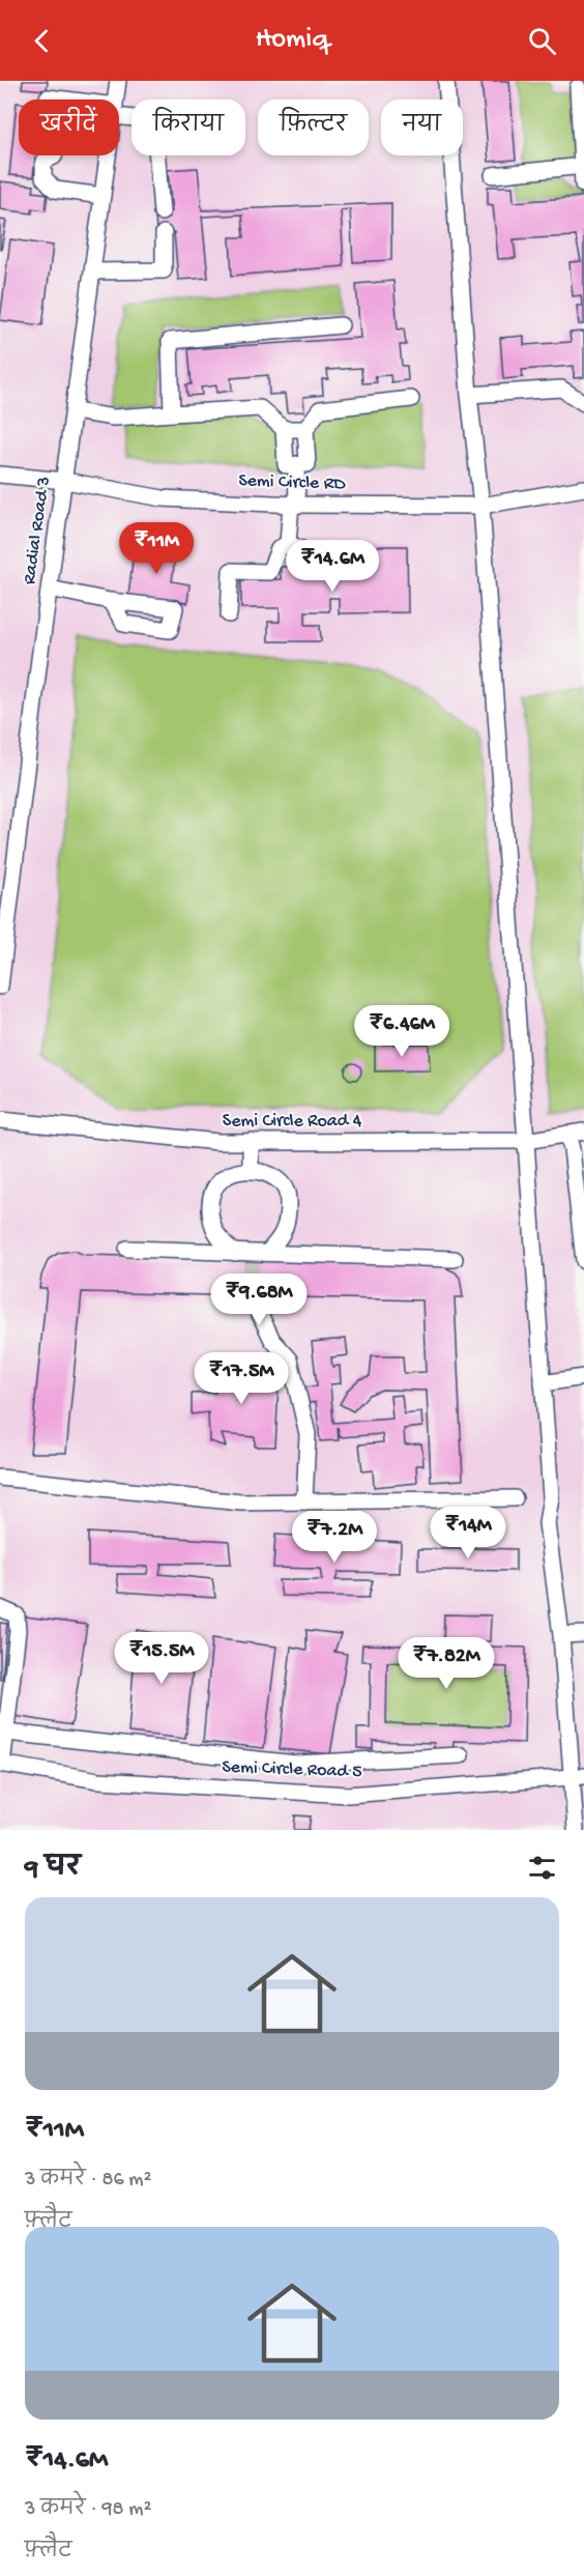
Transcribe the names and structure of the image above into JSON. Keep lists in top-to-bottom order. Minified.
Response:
{"streets":{"street":["Semi Circle RD","Radial Road 3","Semi Circle Road 4","Semi Circle Road 5"]},"crossings":[["Semi Circle RD","Radial Road 3"]],"page":{"header":"Homiq","chip":["खरीदें","किराया","फ़िल्टर","नया"],"price":["₹11M","₹14.6M","₹6.46M","₹9.68M","₹17.5M","₹14M","₹7.2M","₹15.5M","₹7.82M"],"heading":"9 घर","list":[{"name":"₹11M","note":"3 कमरे · 86 m² · फ़्लैट"},{"name":"₹14.6M","note":"3 कमरे · 98 m² · फ़्लैट"}]}}
